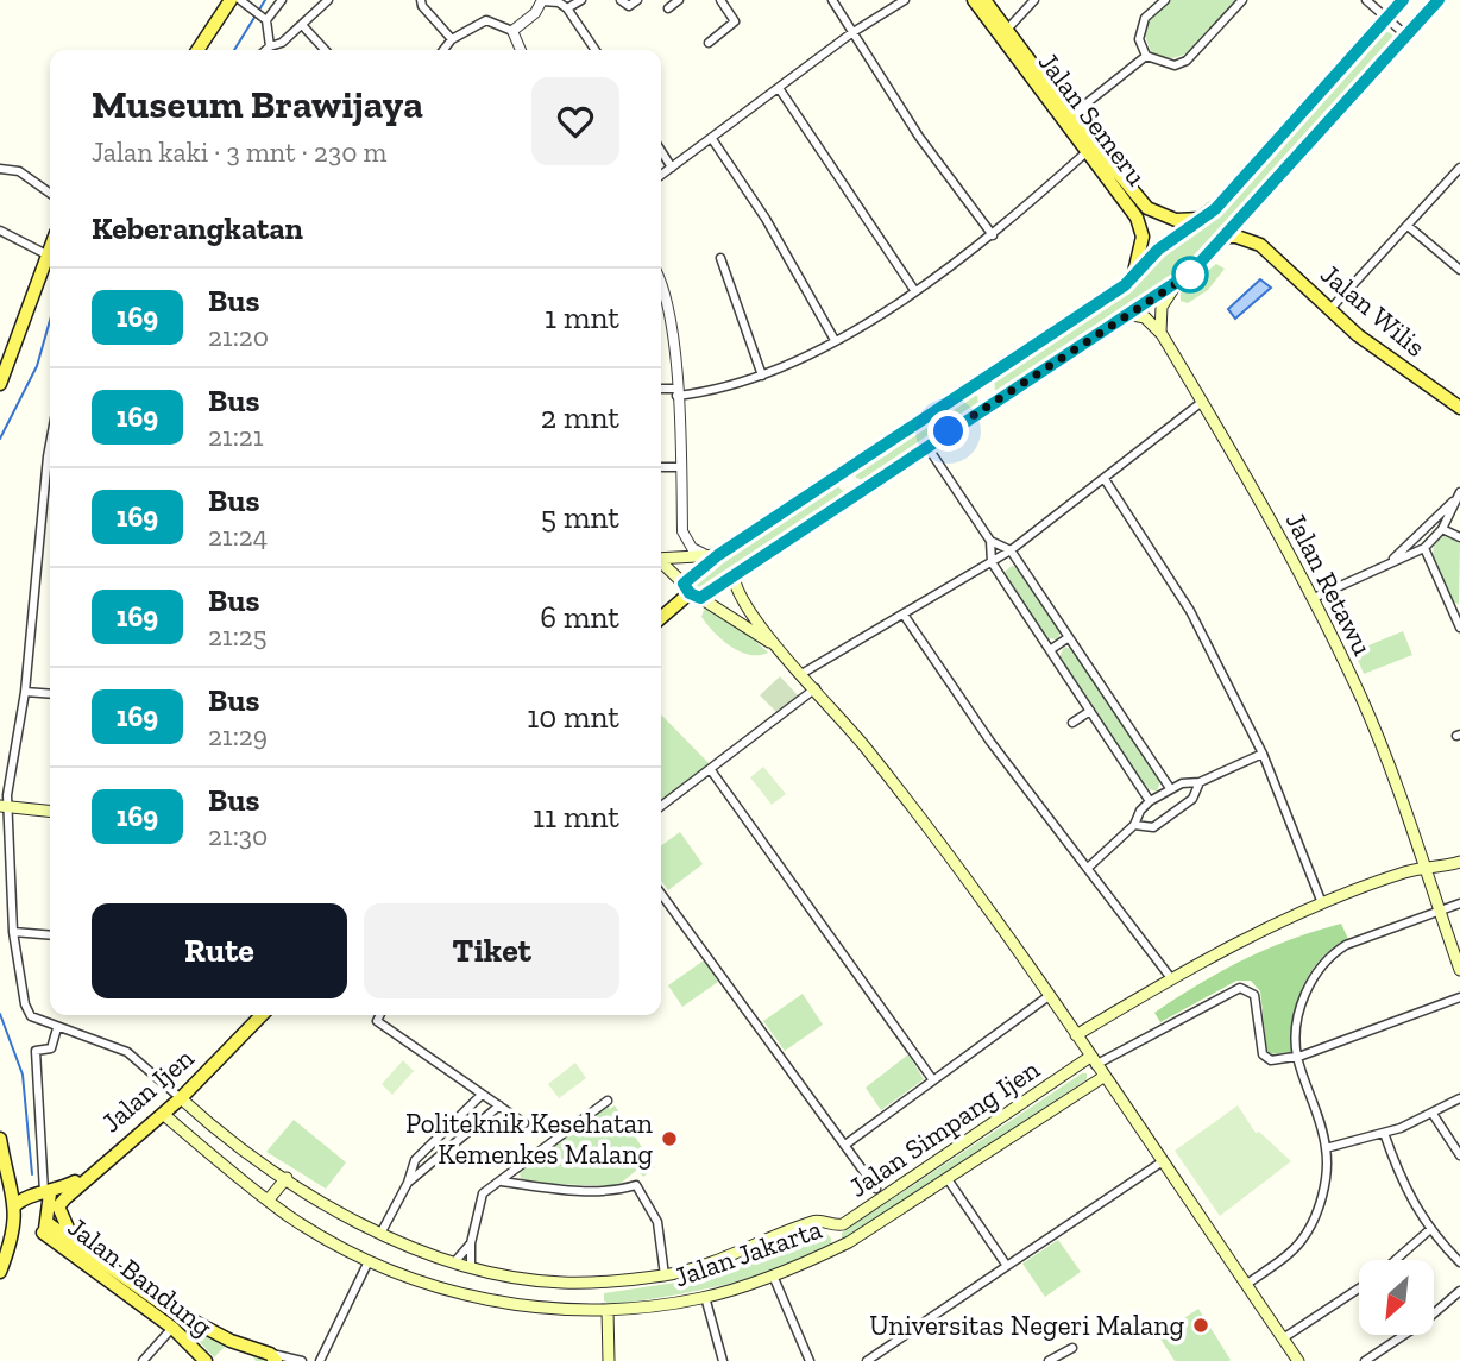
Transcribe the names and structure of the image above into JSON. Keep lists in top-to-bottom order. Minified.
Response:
{"streets":{"main road":["Jalan Semeru","Jalan Wilis","Jalan Retawu","Jalan Ijen","Jalan Simpang Ijen","Jalan Jakarta","Jalan Bandung"]},"crossings":[["Jalan Ijen","Jalan Simpang Ijen"],["Jalan Ijen","Jalan Jakarta"],["Jalan Ijen","Jalan Bandung"]],"places":["Politeknik Kesehatan Kemenkes Malang","Universitas Negeri Malang"],"lines":["bus line 169"],"north":"bottom left","page":{"heading":[["Museum Brawijaya","Jalan kaki · 3 mnt · 230 m"],"Keberangkatan"],"list":[{"mark":"169","name":"Bus","note":"21:20","value":"1 mnt"},{"mark":"169","name":"Bus","note":"21:21","value":"2 mnt"},{"mark":"169","name":"Bus","note":"21:24","value":"5 mnt"},{"mark":"169","name":"Bus","note":"21:25","value":"6 mnt"},{"mark":"169","name":"Bus","note":"21:29","value":"10 mnt"},{"mark":"169","name":"Bus","note":"21:30","value":"11 mnt"}],"buttons":["Rute","Tiket"]}}
